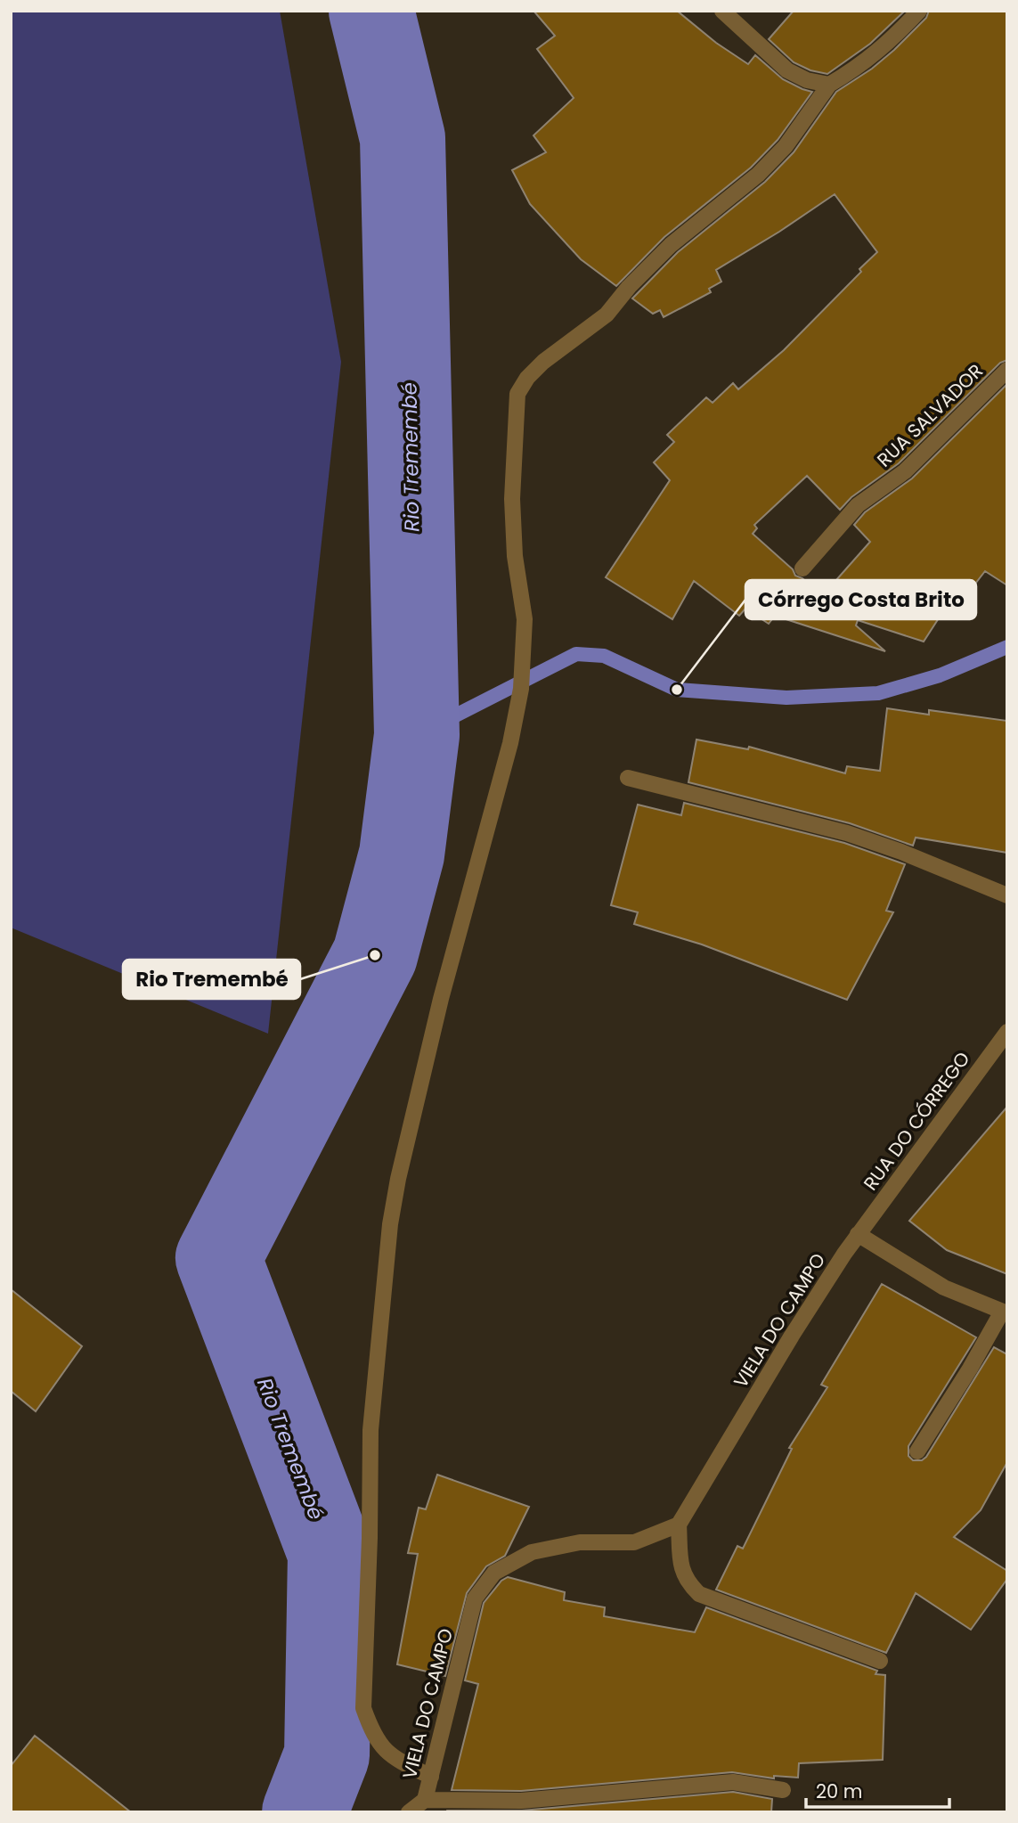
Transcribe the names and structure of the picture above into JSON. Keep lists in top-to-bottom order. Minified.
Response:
{"streets":{"street":["RUA SALVADOR","RUA DO CÓRREGO","VIELA DO CAMPO"]},"crossings":[["RUA DO CÓRREGO","VIELA DO CAMPO"]],"water":["Rio Tremembé"],"places":["Córrego Costa Brito","Rio Tremembé"],"scale_bar":"20 m"}
